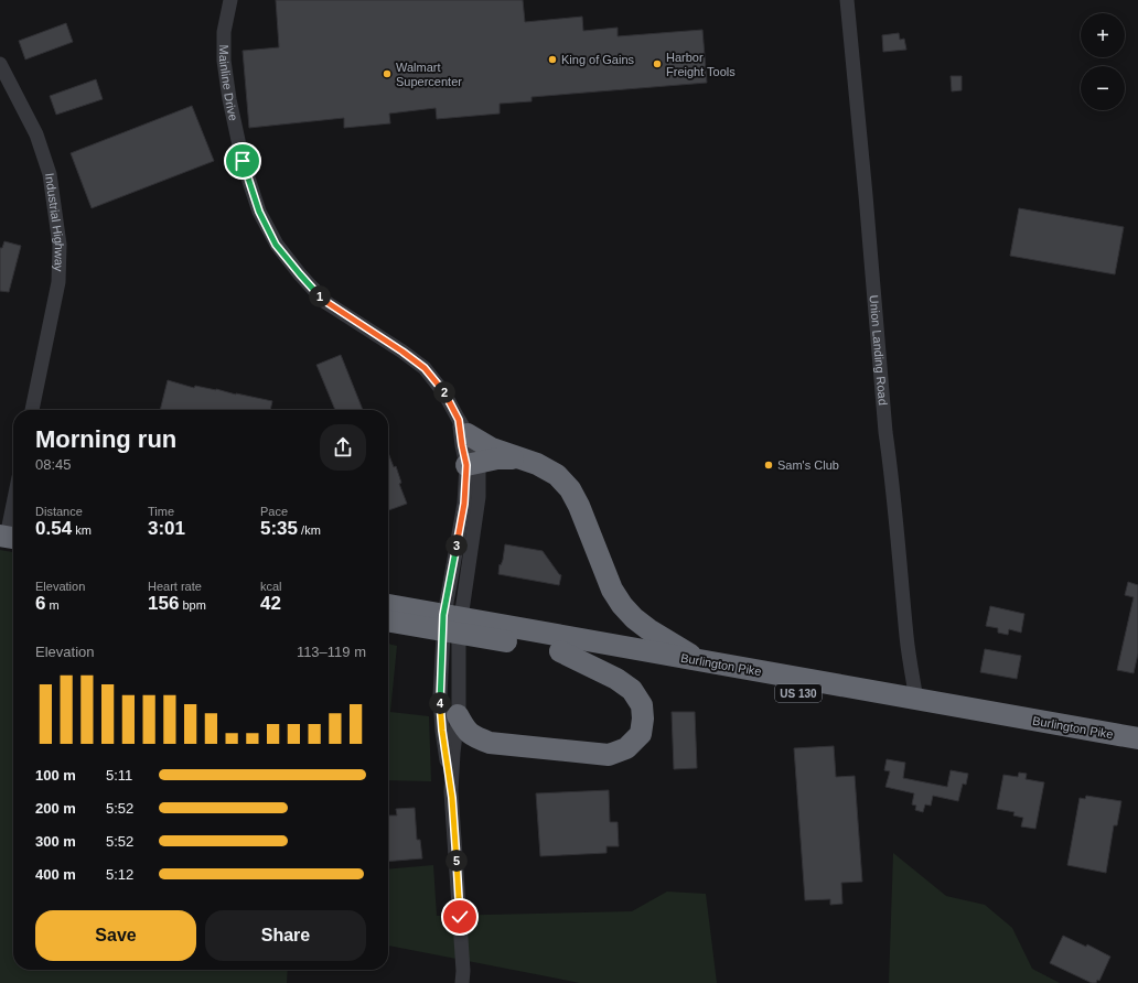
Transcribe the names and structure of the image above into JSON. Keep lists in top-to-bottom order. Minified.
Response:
{"streets":{"highway":["Burlington Pike","US 130"],"street":["Mainline Drive","Industrial Highway","Union Landing Road"]},"crossings":[["Mainline Drive","Burlington Pike"],["Union Landing Road","Burlington Pike"]],"places":["King of Gains","Harbor Freight Tools","Walmart Supercenter","Sam's Club"],"page":{"map_buttons":["+","−"],"pins":["1","2","3","4","5"],"heading":["Morning run","08:45"],"stats":[["Distance","0.54 km"],["Time","3:01"],["Pace","5:35 /km"],["Elevation","6 m"],["Heart rate","156 bpm"],["kcal","42"]],"chart":["Elevation","113–119 m"],"list":[{"name":"100 m","note":"5:11"},{"name":"200 m","note":"5:52"},{"name":"300 m","note":"5:52"},{"name":"400 m","note":"5:12"}],"buttons":["Save","Share"]}}
